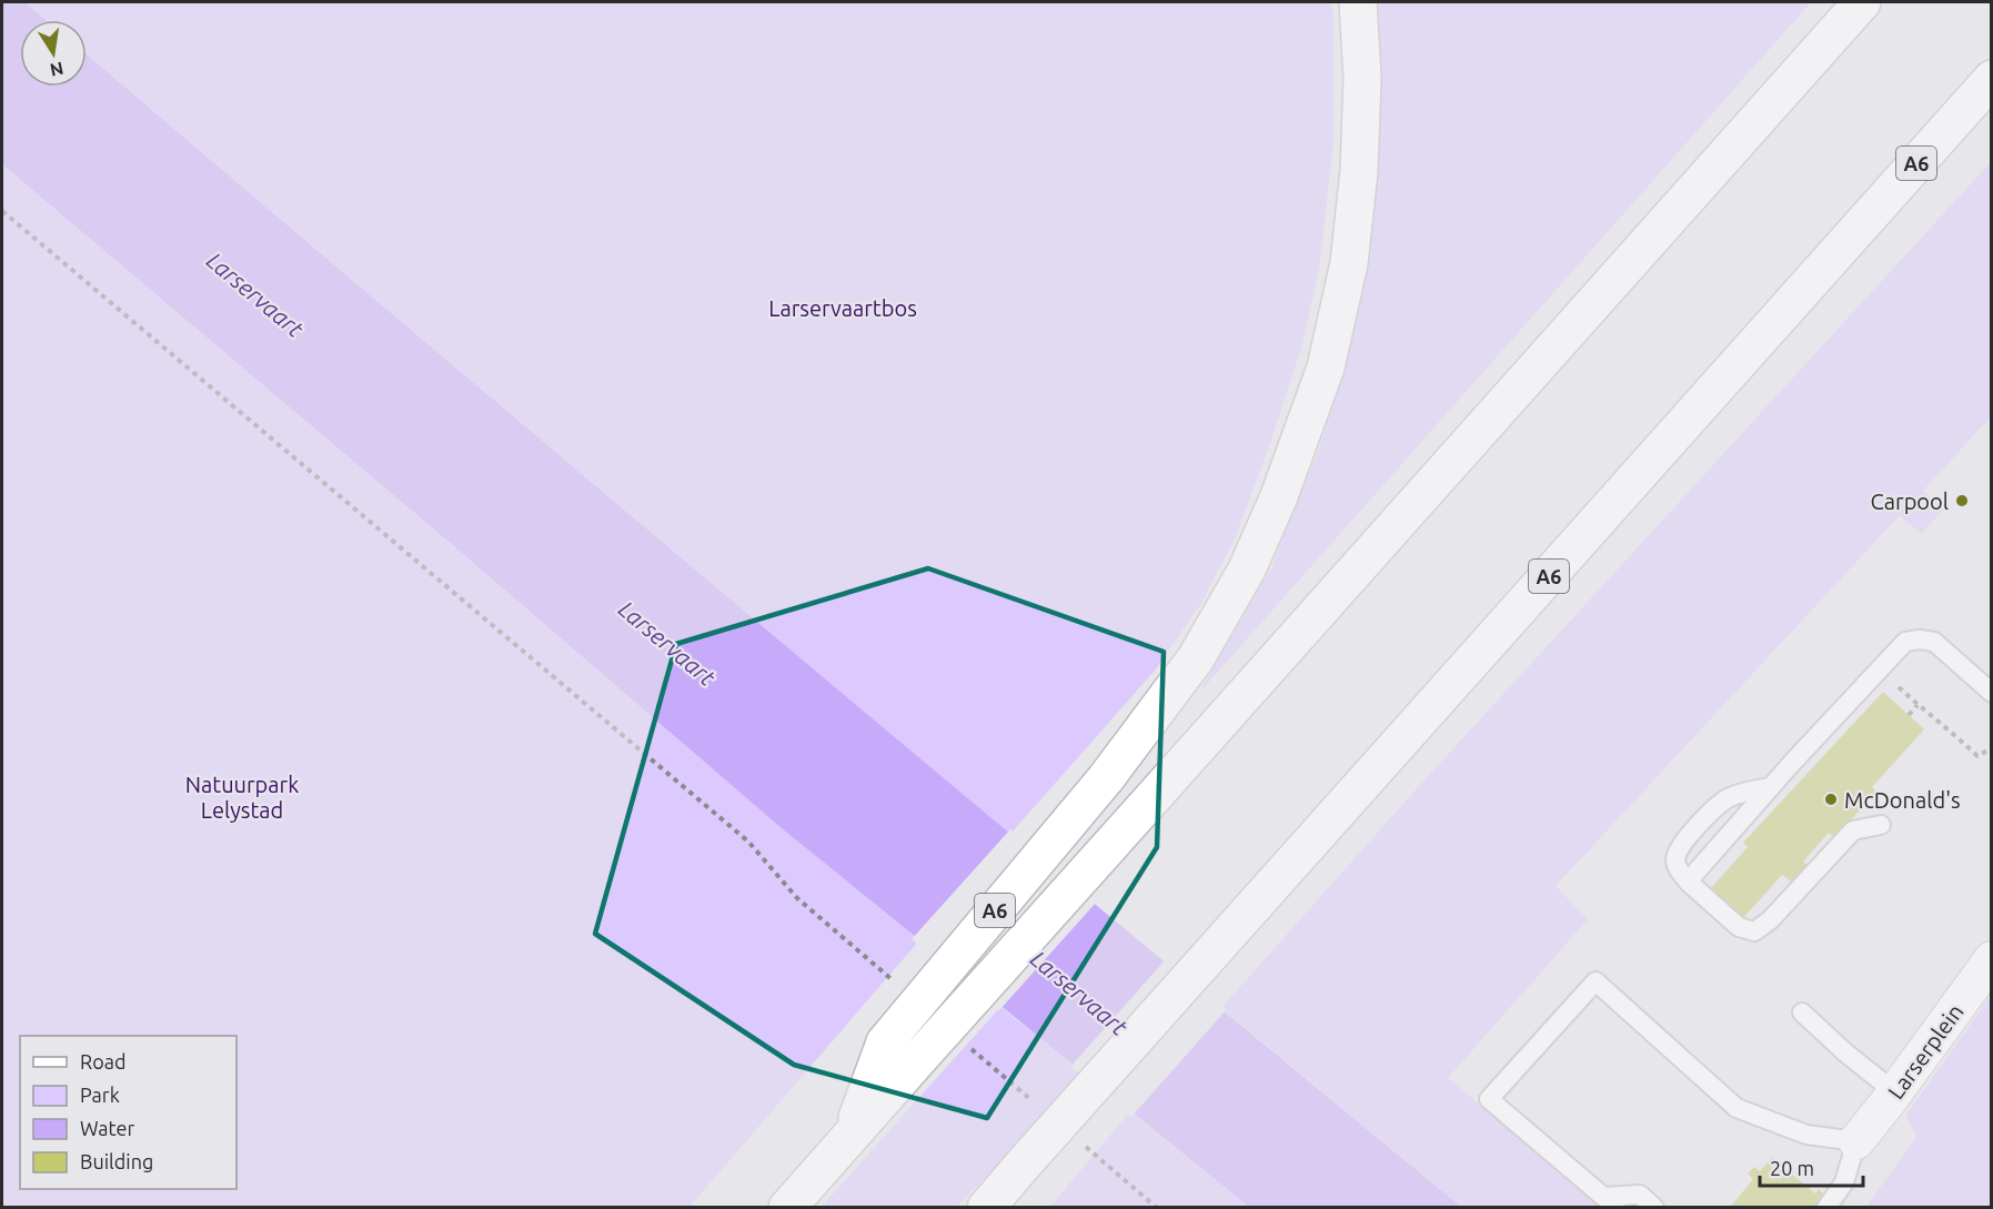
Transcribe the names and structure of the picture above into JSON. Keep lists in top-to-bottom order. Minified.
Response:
{"streets":{"highway":["A6"],"street":["Larserplein"]},"water":["Larservaart"],"parks":["Larservaartbos","Natuurpark Lelystad"],"places":["Carpool","McDonald's"],"legend":["Road","Park","Water","Building"],"scale_bar":"20 m","north":"bottom"}
